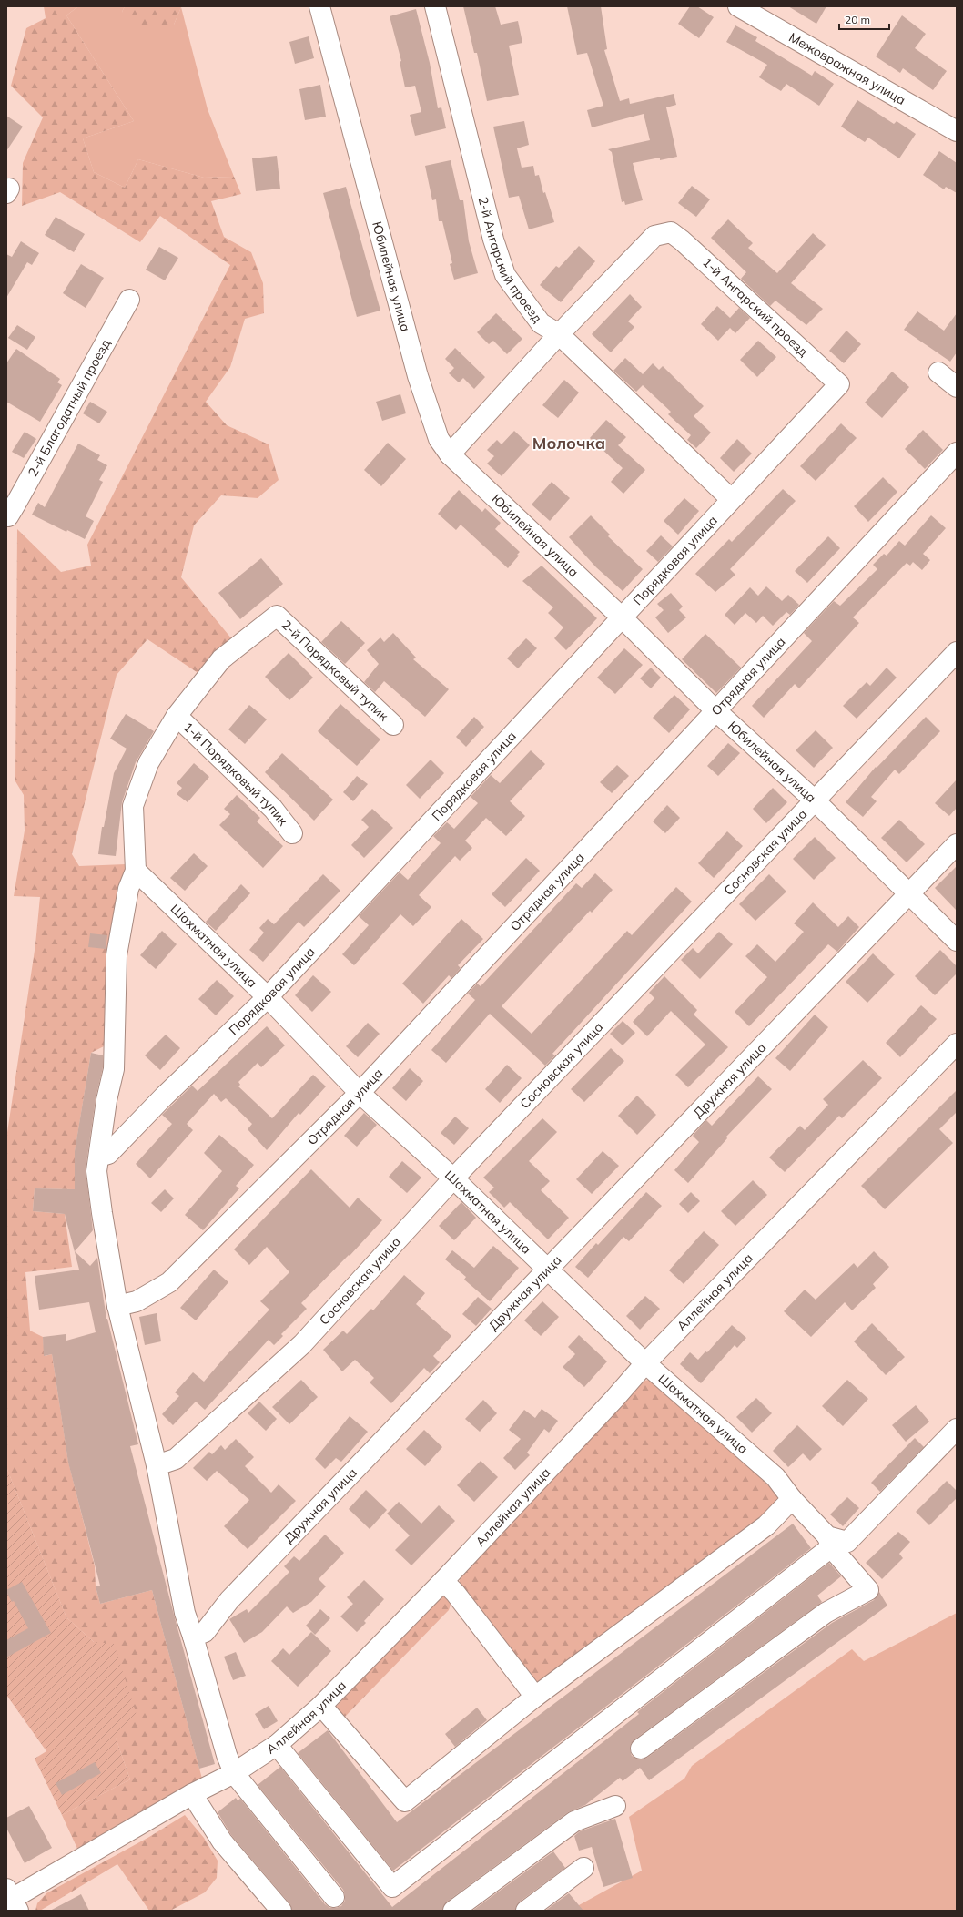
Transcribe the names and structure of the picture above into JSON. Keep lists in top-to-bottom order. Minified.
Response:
{"streets":{"street":["Межовражная улица","2-й Ангарский проезд","Юбилейная улица","1-й Ангарский проезд","2-й Благодатный проезд","Порядковая улица","2-й Порядковый тупик","Отрядная улица","1-й Порядковый тупик","Сосновская улица","Шахматная улица","Дружная улица","Аллейная улица"]},"crossings":[["2-й Ангарский проезд","1-й Ангарский проезд"],["2-й Ангарский проезд","Порядковая улица"],["Юбилейная улица","Порядковая улица"],["Юбилейная улица","Отрядная улица"],["Юбилейная улица","Сосновская улица"],["Юбилейная улица","Дружная улица"],["1-й Ангарский проезд","Порядковая улица"],["Порядковая улица","Шахматная улица"],["2-й Порядковый тупик","1-й Порядковый тупик"],["Отрядная улица","Шахматная улица"],["Сосновская улица","Шахматная улица"],["Шахматная улица","Дружная улица"],["Шахматная улица","Аллейная улица"]],"districts":["Молочка"],"scale_bar":"20 m"}
